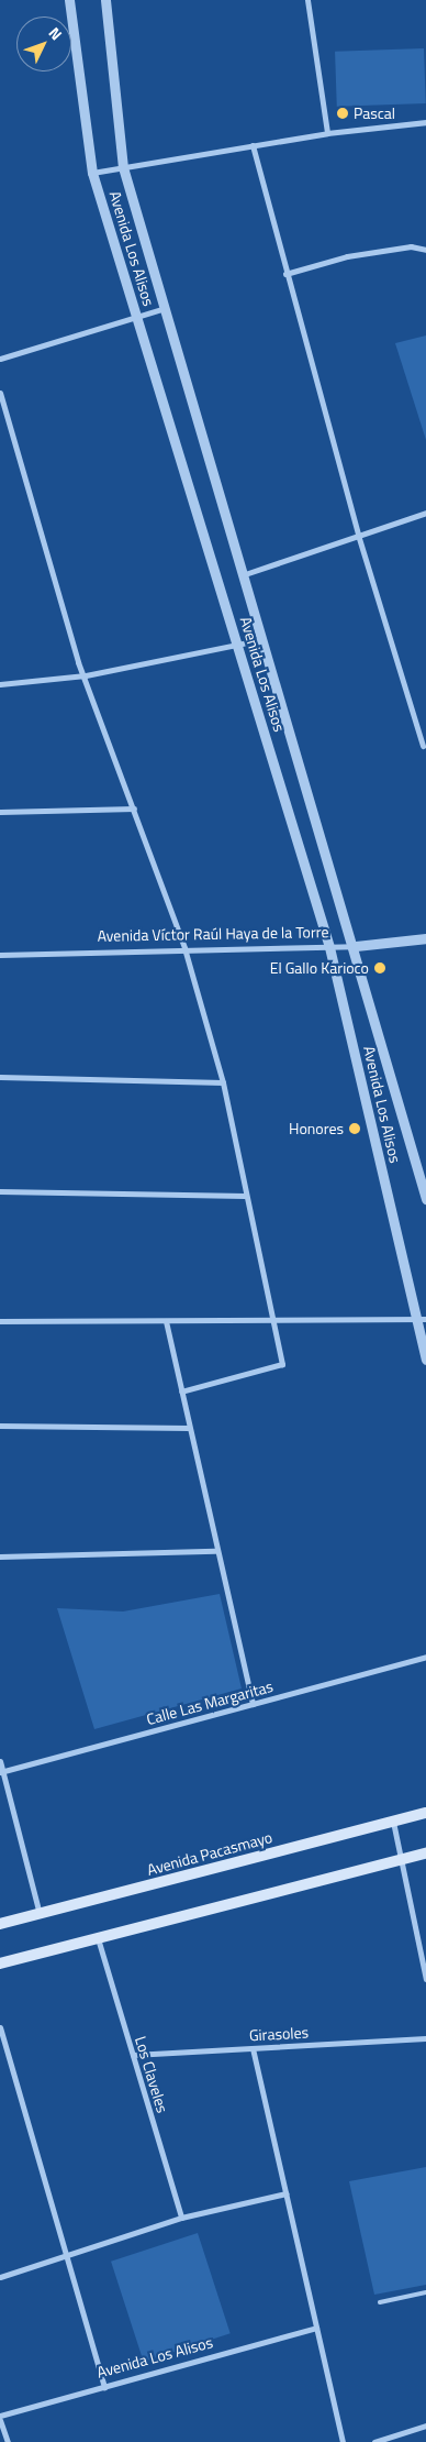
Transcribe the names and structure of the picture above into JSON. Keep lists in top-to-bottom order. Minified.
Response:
{"streets":{"main road":["Avenida Pacasmayo"],"street":["Avenida Los Alisos","Avenida Víctor Raúl Haya de la Torre","Calle Las Margaritas","Girasoles","Los Claveles"]},"crossings":[["Avenida Los Alisos","Avenida Víctor Raúl Haya de la Torre"],["Girasoles","Los Claveles"]],"places":["Pascal","El Gallo Karioco","Honores"],"north":"top right"}
